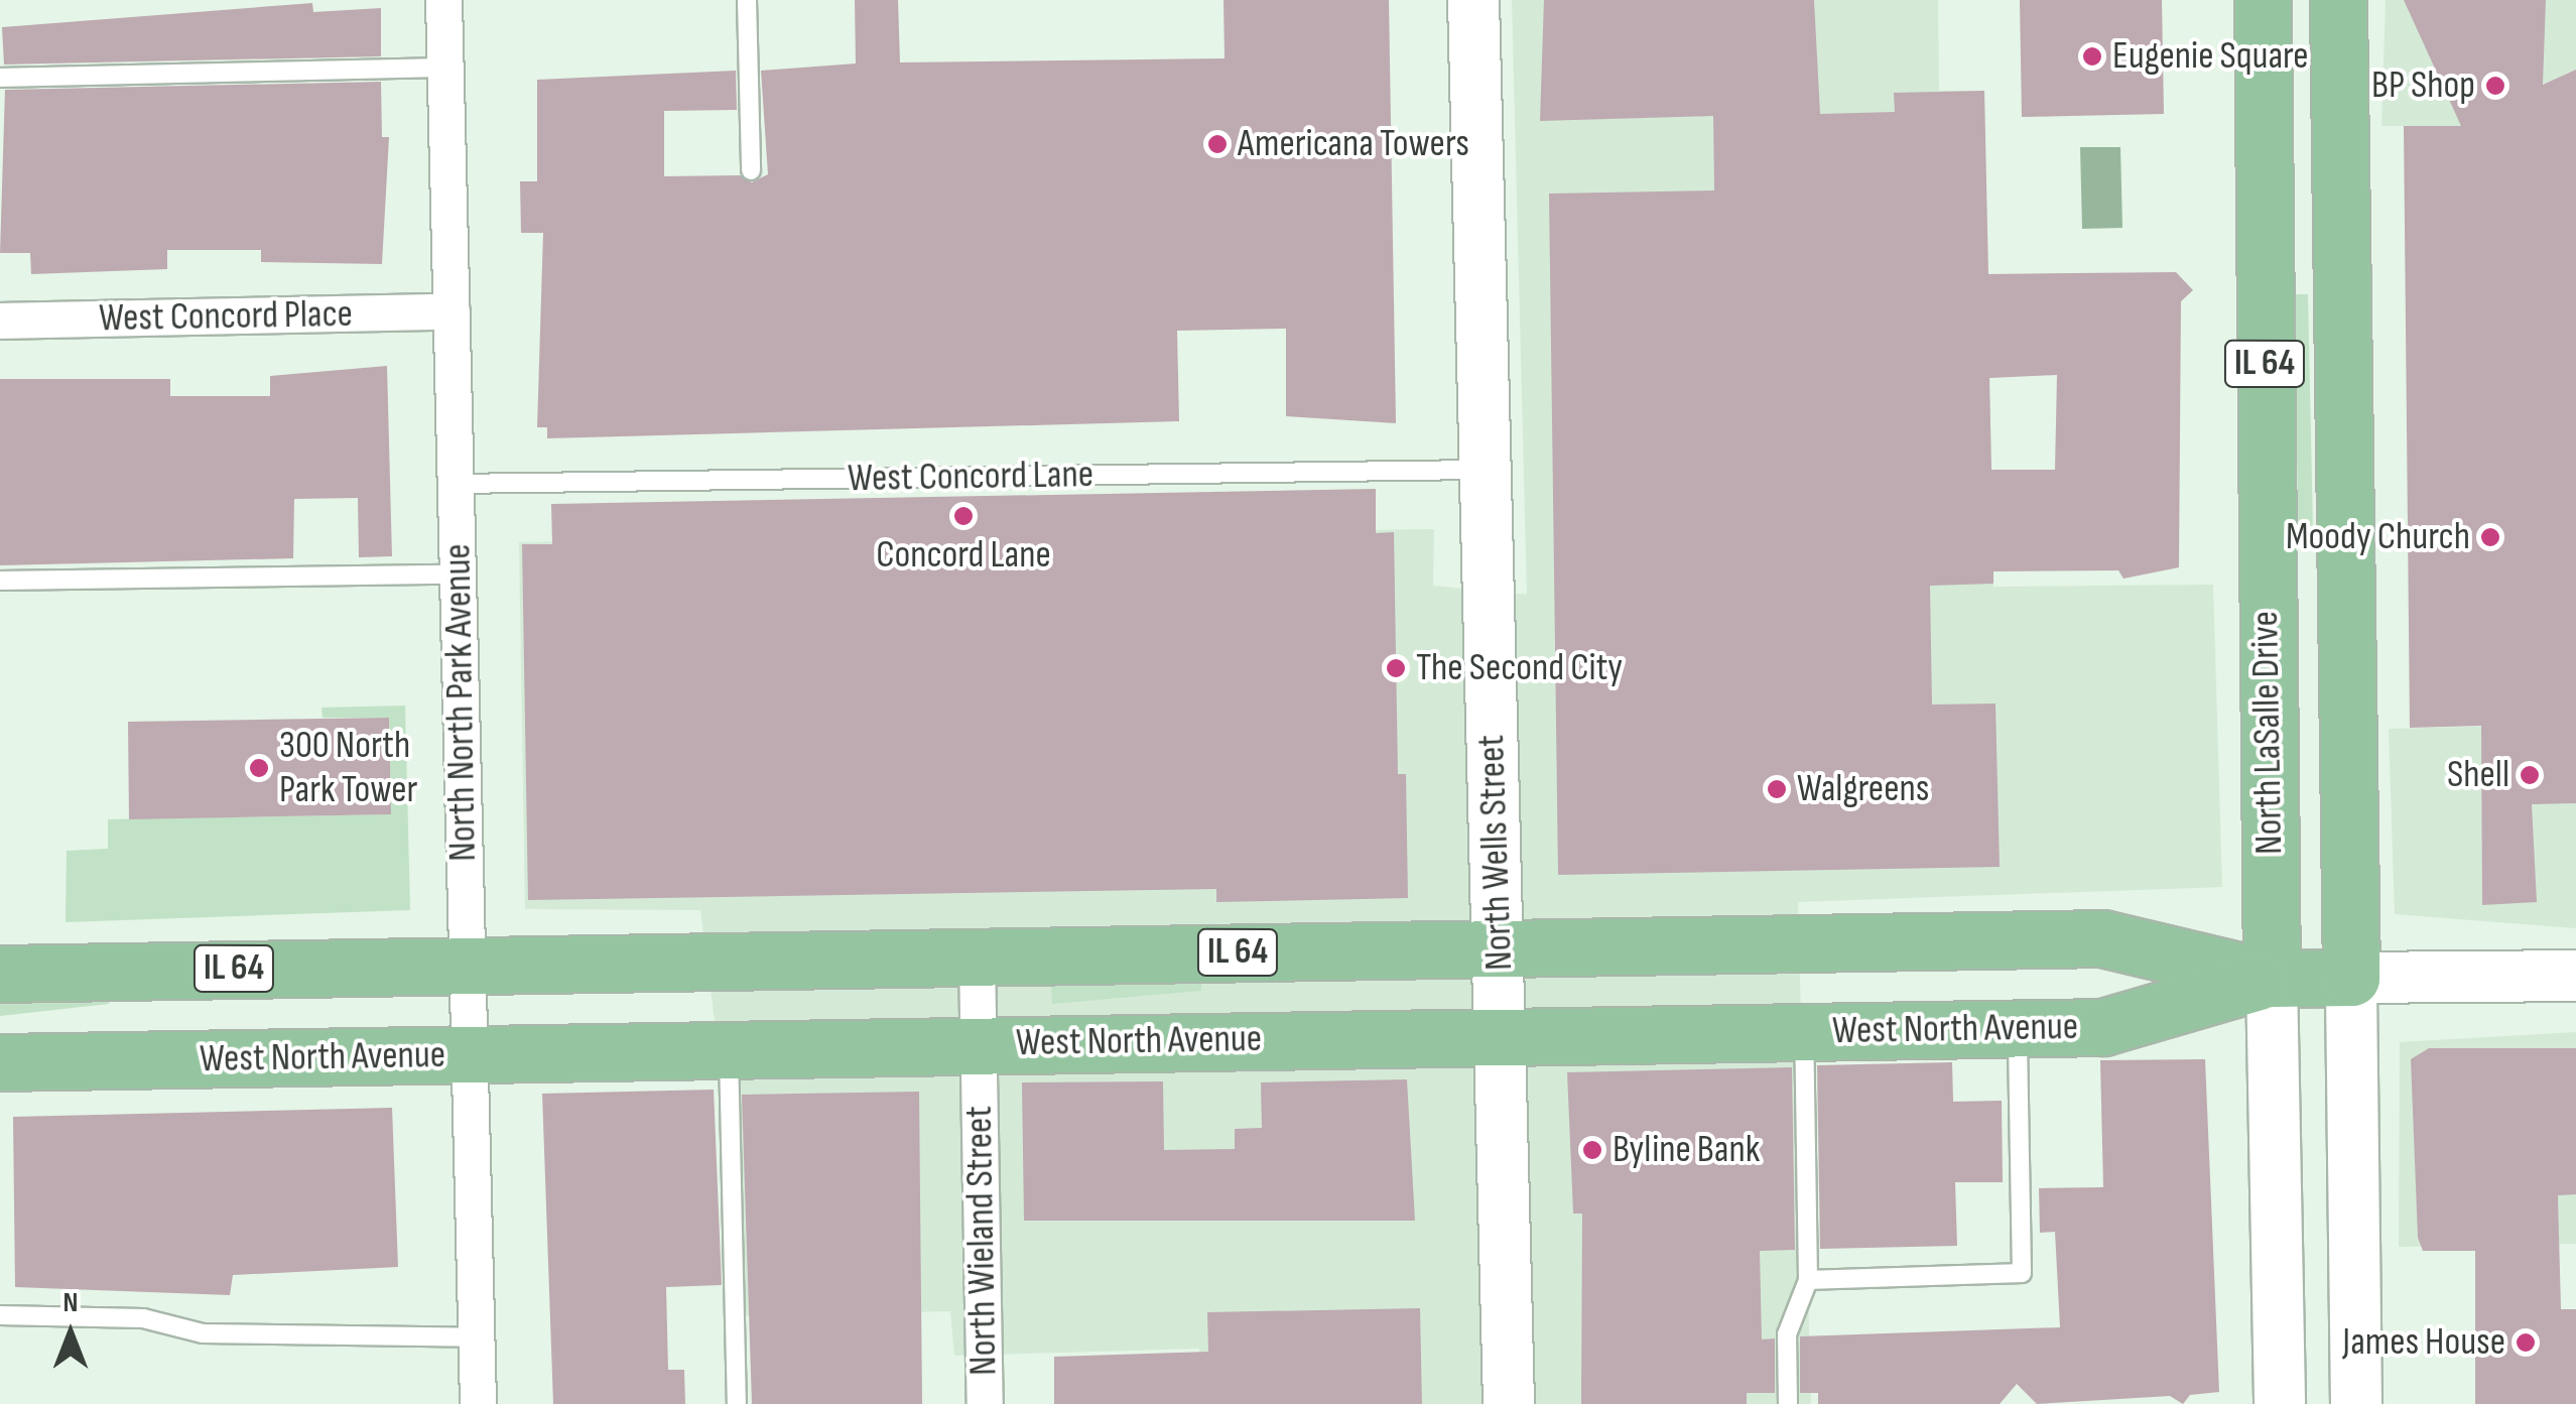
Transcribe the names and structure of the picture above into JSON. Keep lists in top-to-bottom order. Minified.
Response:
{"streets":{"main road":["IL 64","North LaSalle Drive","West North Avenue"],"street":["West Concord Place","North North Park Avenue","North Wells Street","North Wieland Street"],"lane":["West Concord Lane"]},"crossings":[["West Concord Place","North North Park Avenue"],["West Concord Lane","North North Park Avenue"],["West Concord Lane","North Wells Street"],["North North Park Avenue","West North Avenue"],["North LaSalle Drive","West North Avenue"],["North Wells Street","West North Avenue"],["West North Avenue","North Wieland Street"]],"places":["Eugenie Square","BP Shop","Americana Towers","Concord Lane","Moody Church","The Second City","300 North Park Tower","Shell","Walgreens","Byline Bank","James House"],"north":"top"}
